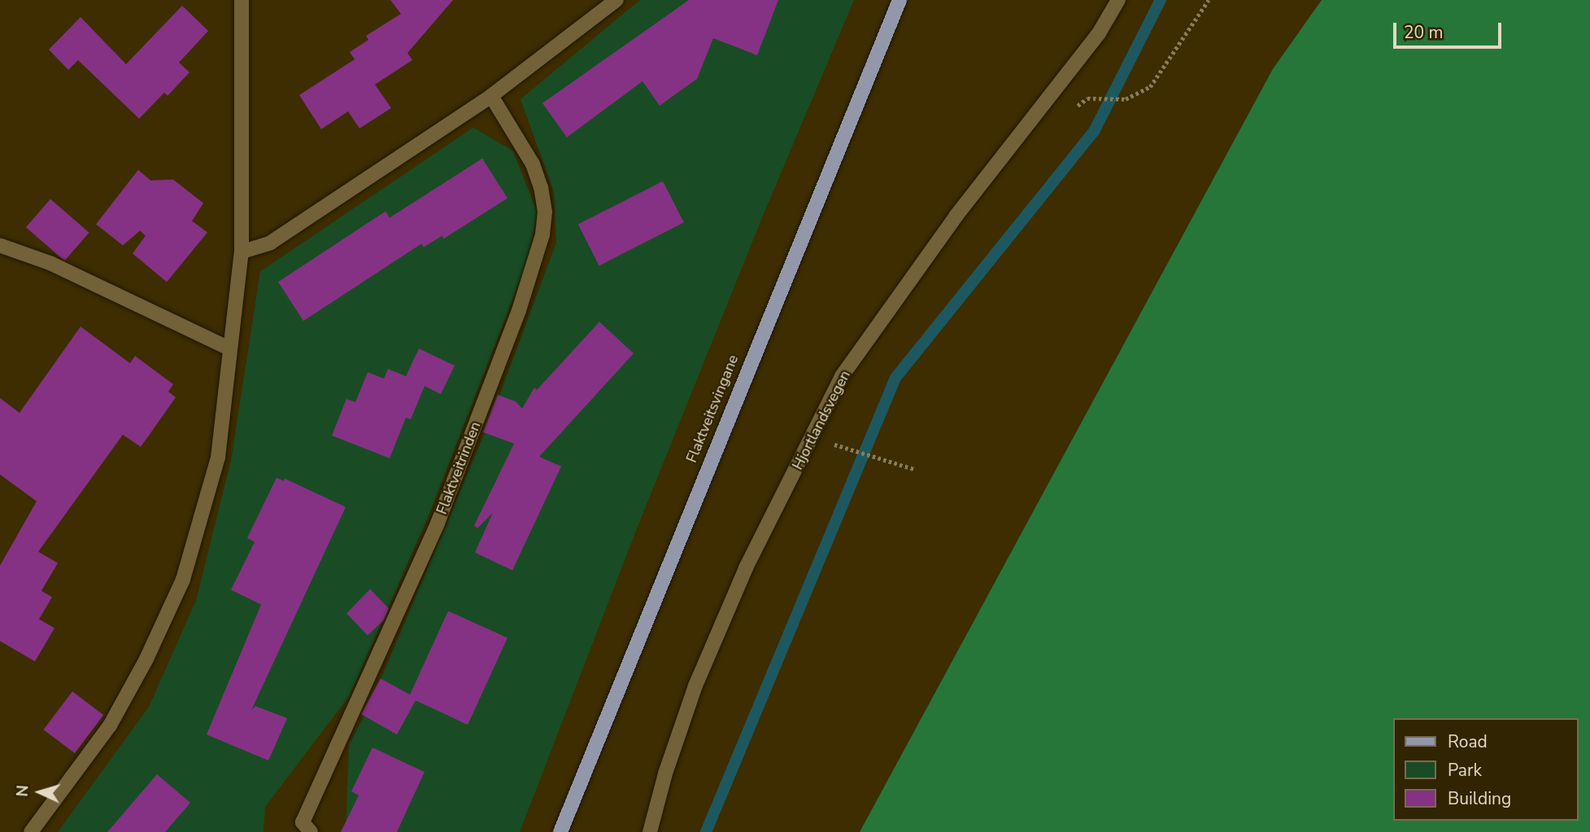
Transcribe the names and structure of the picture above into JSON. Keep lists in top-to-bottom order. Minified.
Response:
{"streets":{"main road":["Flaktveitsvingane"],"street":["Hjortlandsvegen","Flaktveitrinden"]},"legend":["Road","Park","Building"],"scale_bar":"20 m","north":"left"}
